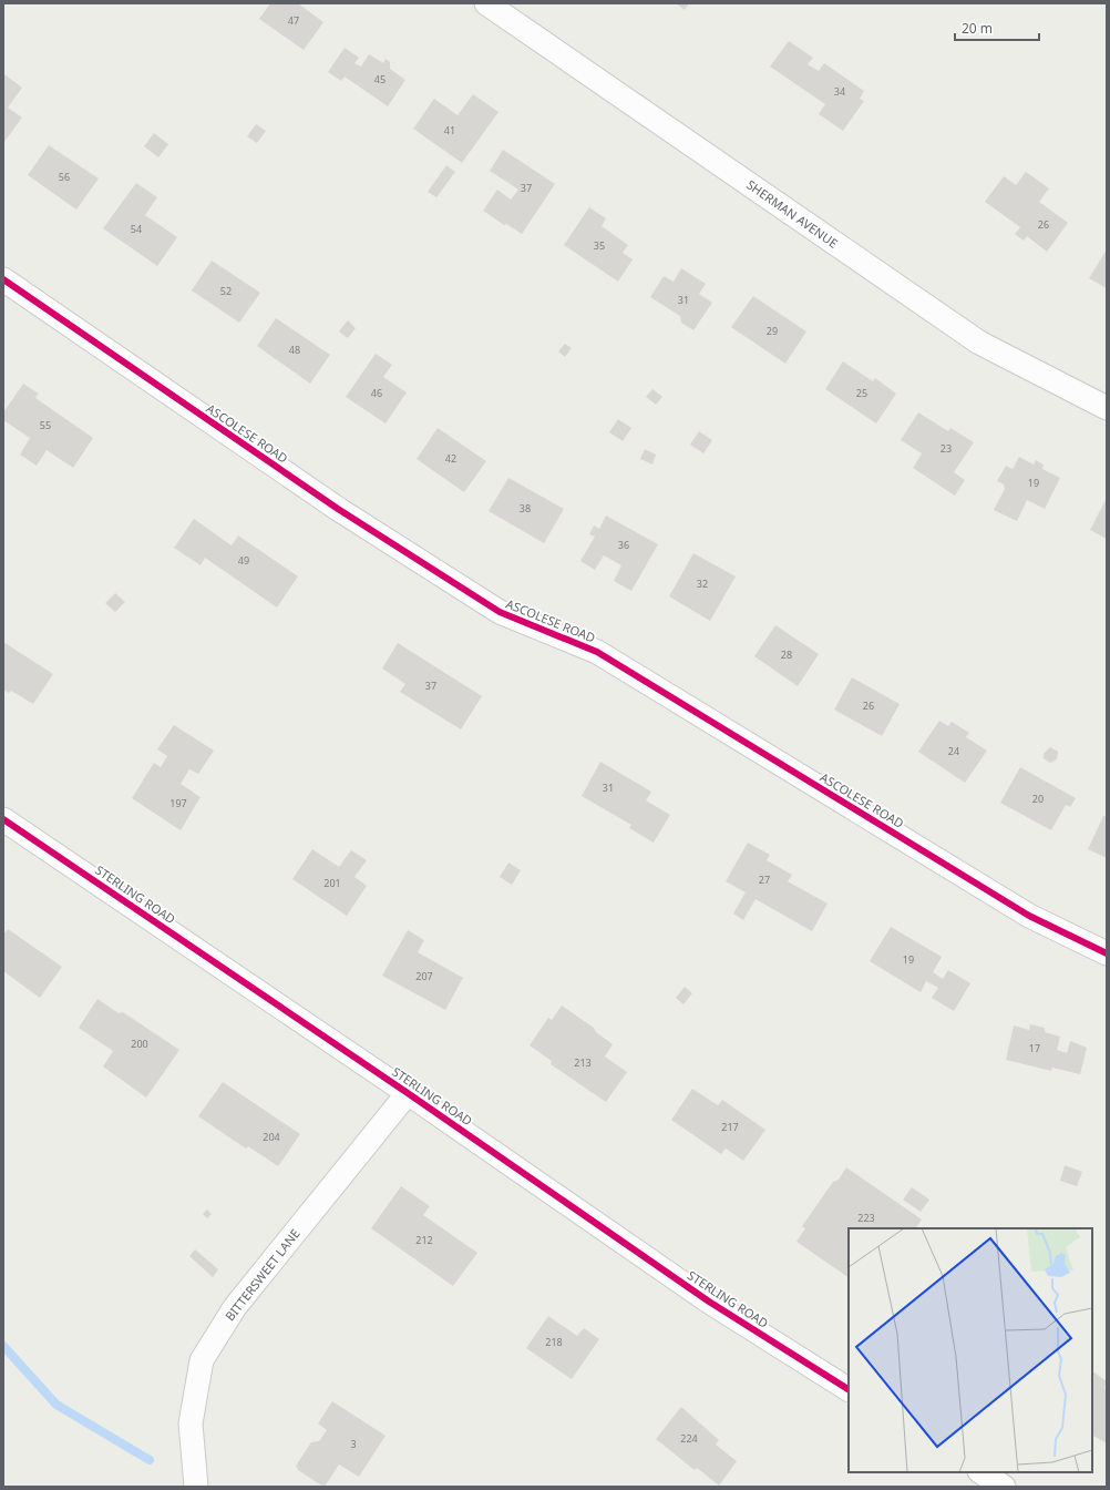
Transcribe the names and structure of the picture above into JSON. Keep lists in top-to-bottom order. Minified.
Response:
{"streets":{"street":["SHERMAN AVENUE","ASCOLESE ROAD","STERLING ROAD","BITTERSWEET LANE"]},"crossings":[["STERLING ROAD","BITTERSWEET LANE"]],"house_numbers":["47","45","34","41","56","37","26","54","35","52","31","29","48","46","25","55","23","42","19","38","36","49","32","28","37","26","24","31","20","197","27","201","19","207","200","17","213","217","204","223","212","218","224","3"],"scale_bar":"20 m"}
